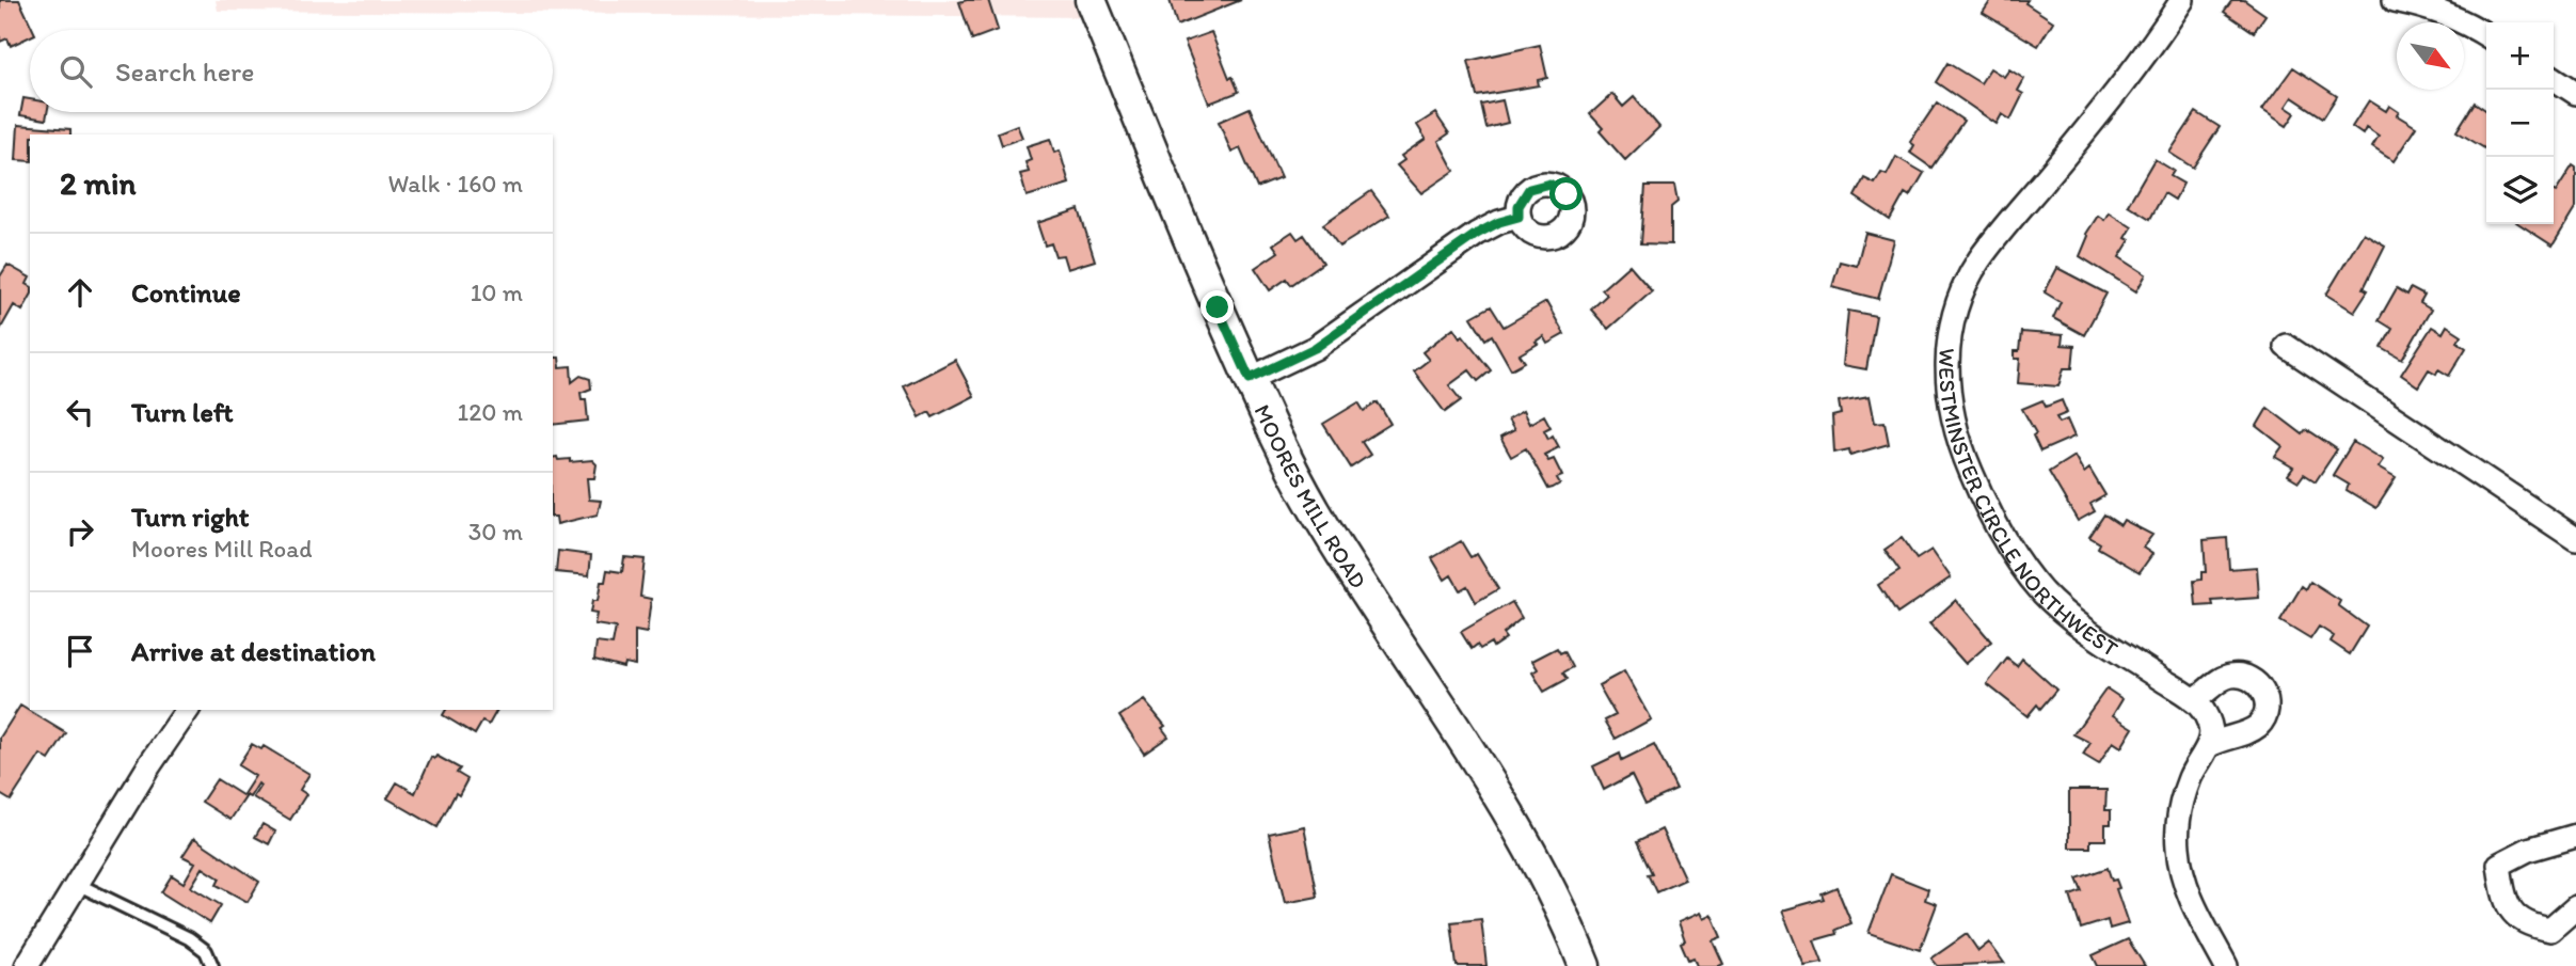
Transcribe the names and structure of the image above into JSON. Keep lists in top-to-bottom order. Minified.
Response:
{"streets":{"street":["MOORES MILL ROAD","WESTMINSTER CIRCLE NORTHWEST"]},"north":"bottom right","page":{"map_buttons":["+","−"],"search":"Search here","heading":["2 min","Walk · 160 m"],"list":[["Continue","10 m"],["Turn left","120 m"],["Turn right","Moores Mill Road","30 m"],"Arrive at destination"]}}
